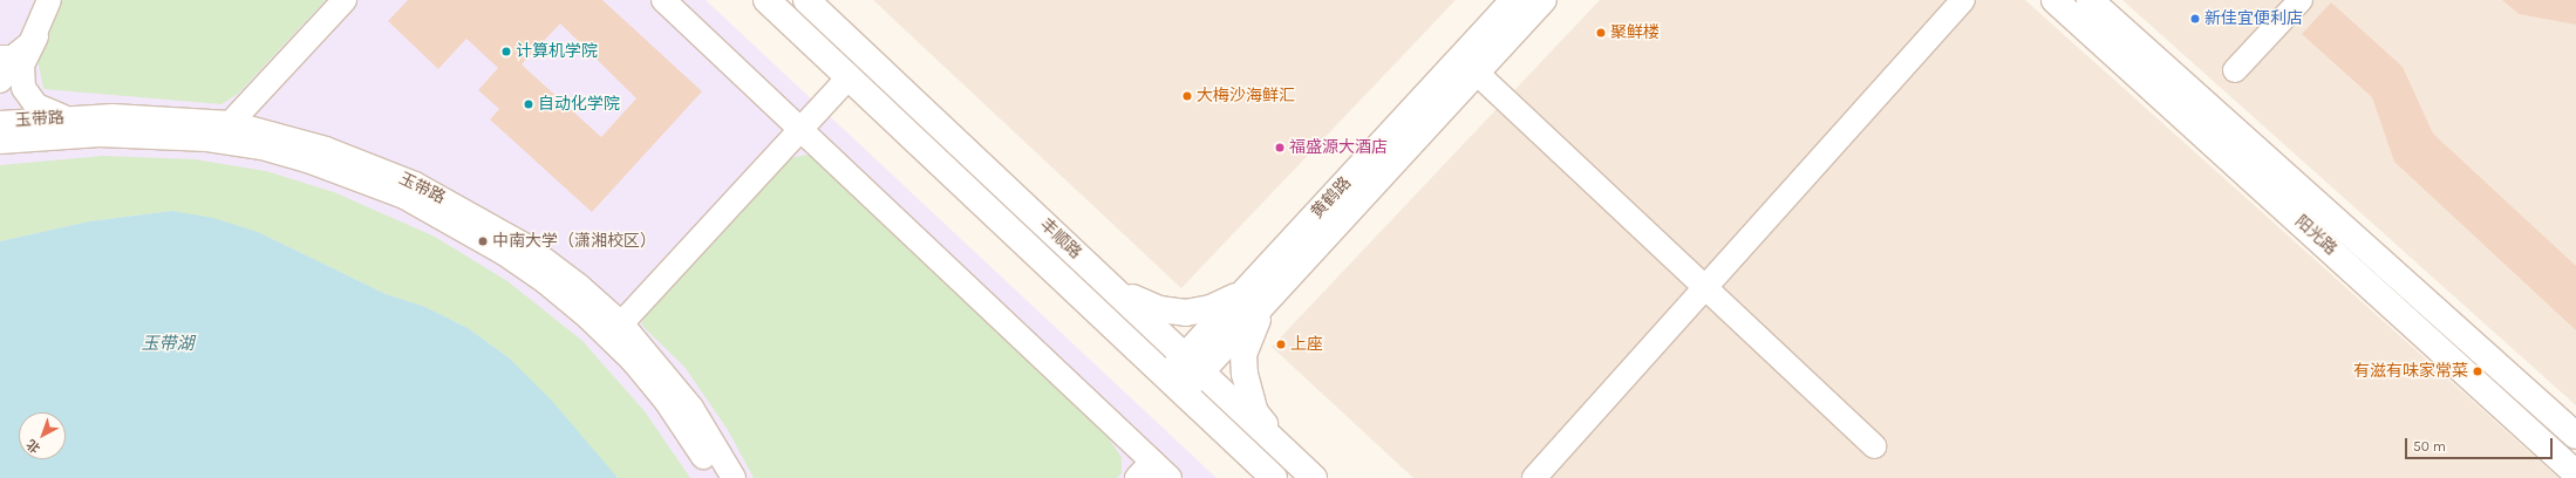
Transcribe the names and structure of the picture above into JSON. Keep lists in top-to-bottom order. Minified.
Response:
{"streets":{"main road":["黄鹤路","阳光路","丰顺路"],"street":["玉带路"]},"crossings":[["黄鹤路","丰顺路"]],"water":["玉带湖"],"places":["新佳宜便利店","聚鲜楼","计算机学院","大梅沙海鲜汇","自动化学院","福盛源大酒店","中南大学（潇湘校区）","上座","有滋有味家常菜"],"scale_bar":"50 m","north":"bottom left"}
